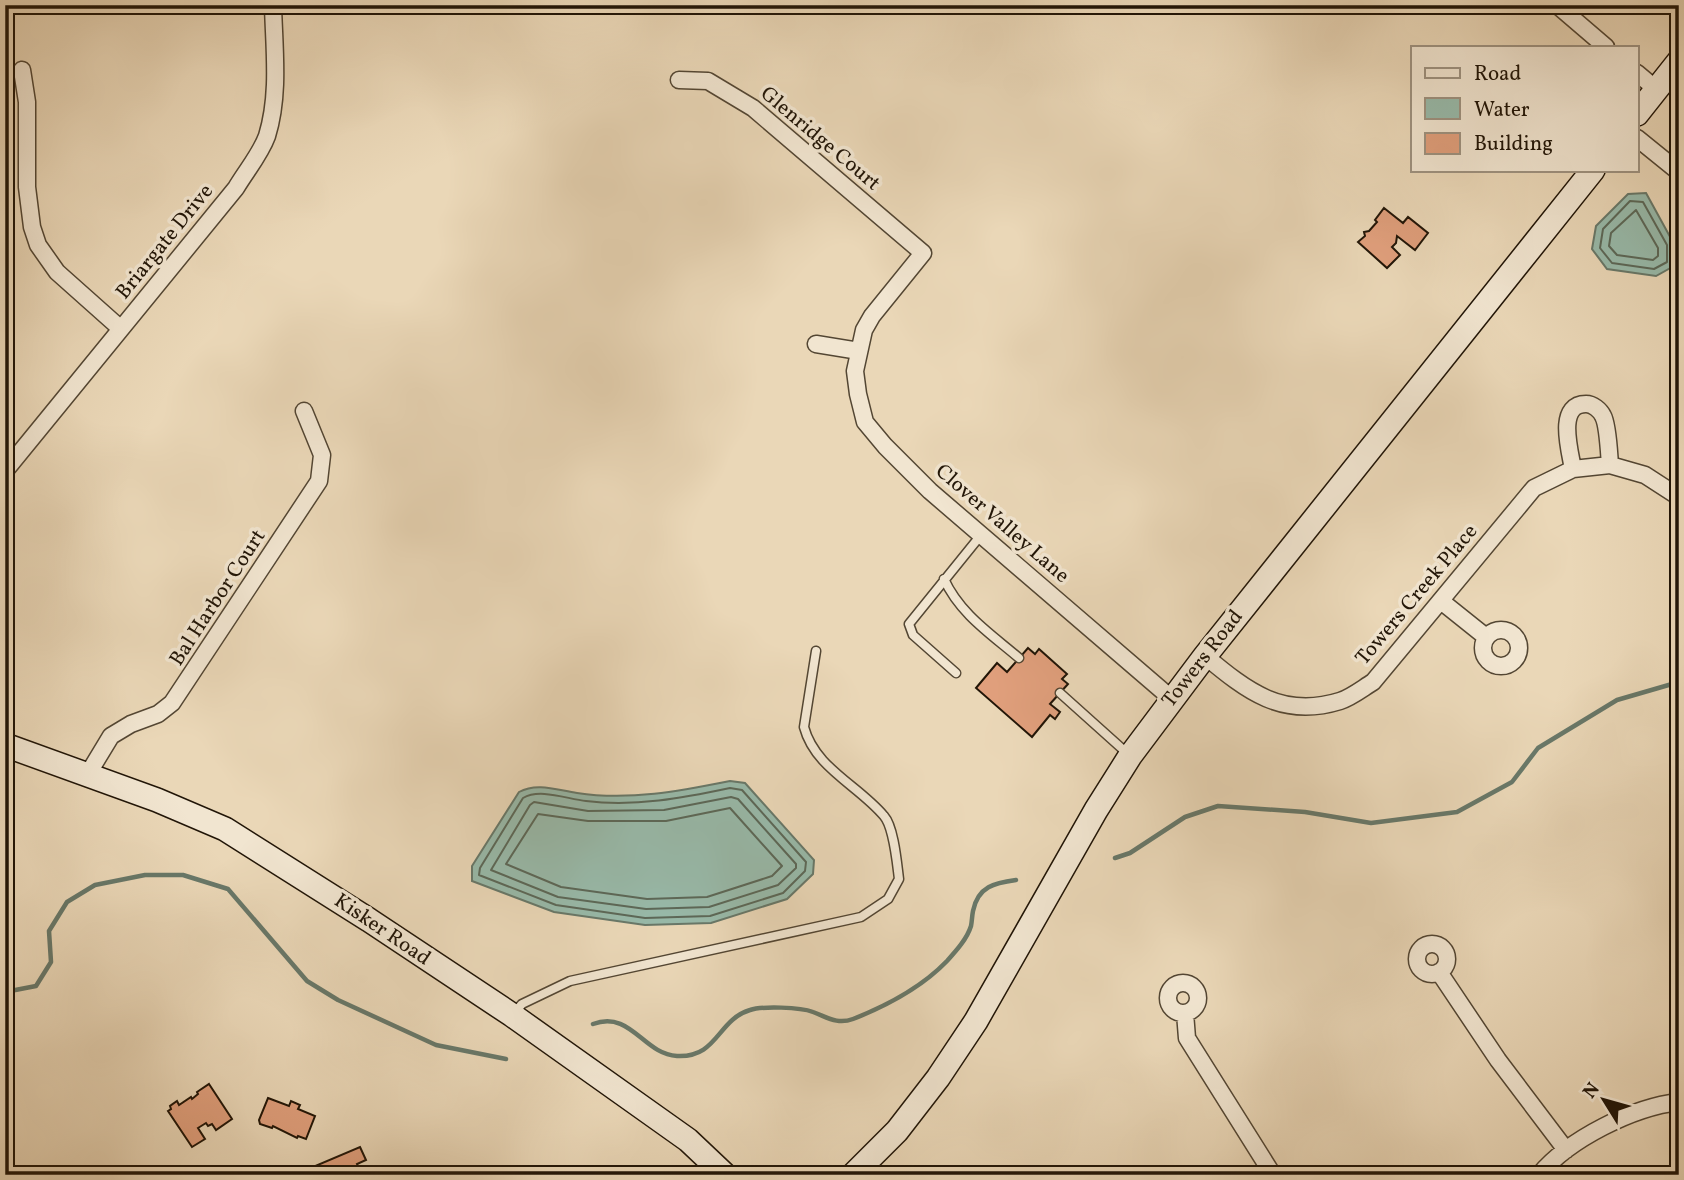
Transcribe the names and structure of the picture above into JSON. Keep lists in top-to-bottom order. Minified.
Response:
{"streets":{"main road":["Towers Road","Kisker Road"],"street":["Glenridge Court","Briargate Drive","Clover Valley Lane","Towers Creek Place","Bal Harbor Court"]},"crossings":[["Glenridge Court","Clover Valley Lane"],["Clover Valley Lane","Towers Road"],["Towers Creek Place","Towers Road"],["Bal Harbor Court","Kisker Road"]],"legend":["Road","Water","Building"],"north":"top left"}
